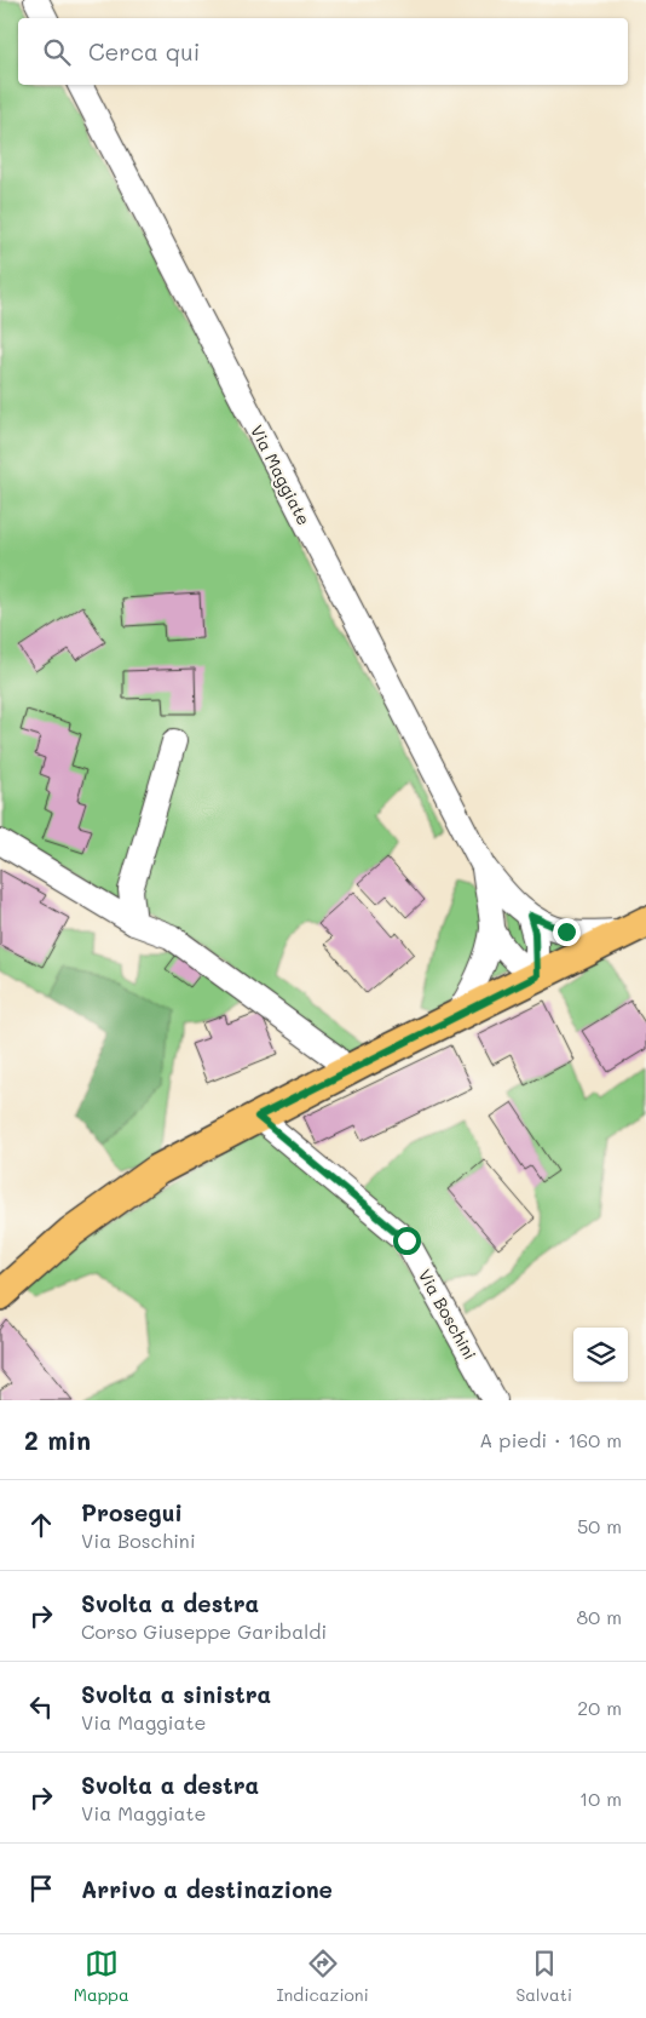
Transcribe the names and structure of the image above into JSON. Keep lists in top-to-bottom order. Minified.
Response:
{"streets":{"street":["Via Maggiate","Via Boschini"]},"page":{"search":"Cerca qui","heading":["2 min","A piedi · 160 m"],"list":[["Prosegui","Via Boschini","50 m"],["Svolta a destra","Corso Giuseppe Garibaldi","80 m"],["Svolta a sinistra","Via Maggiate","20 m"],["Svolta a destra","Via Maggiate","10 m"],"Arrivo a destinazione"],"nav":["Mappa","Indicazioni","Salvati"]}}
